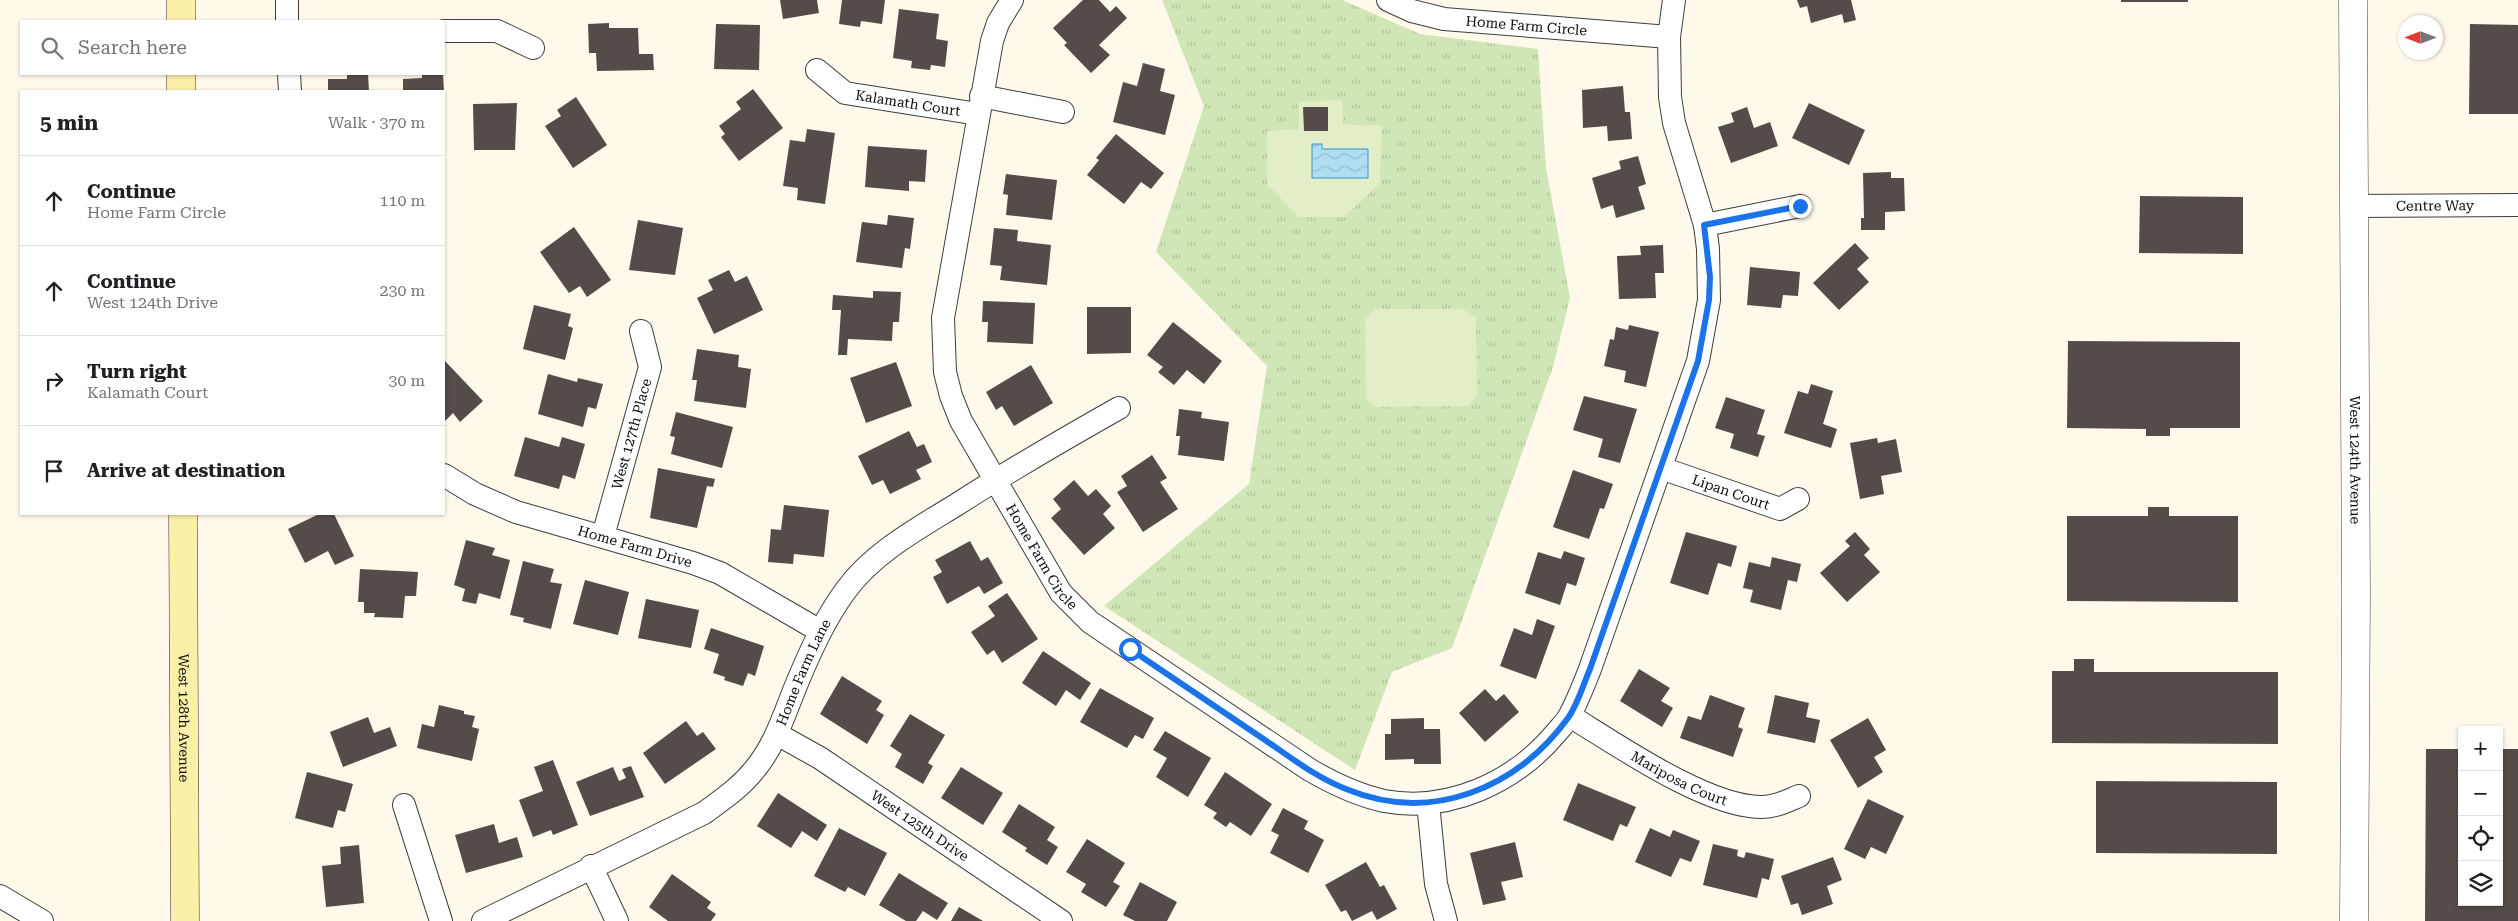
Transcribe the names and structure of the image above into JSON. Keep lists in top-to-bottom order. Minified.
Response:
{"streets":{"main road":["West 128th Avenue"],"street":["Home Farm Circle","Kalamath Court","Centre Way","West 127th Place","West 124th Avenue","Lipan Court","Home Farm Drive","Home Farm Lane","Mariposa Court","West 125th Drive"]},"crossings":[["Home Farm Circle","Kalamath Court"],["Home Farm Circle","Lipan Court"],["Home Farm Circle","Home Farm Lane"],["Home Farm Circle","Mariposa Court"],["Centre Way","West 124th Avenue"],["West 127th Place","Home Farm Drive"],["Home Farm Drive","Home Farm Lane"],["Home Farm Lane","West 125th Drive"]],"north":"left","page":{"search":"Search here","heading":["5 min","Walk · 370 m"],"list":[["Continue","Home Farm Circle","110 m"],["Continue","West 124th Drive","230 m"],["Turn right","Kalamath Court","30 m"],"Arrive at destination"],"map_buttons":["+","−"]}}
